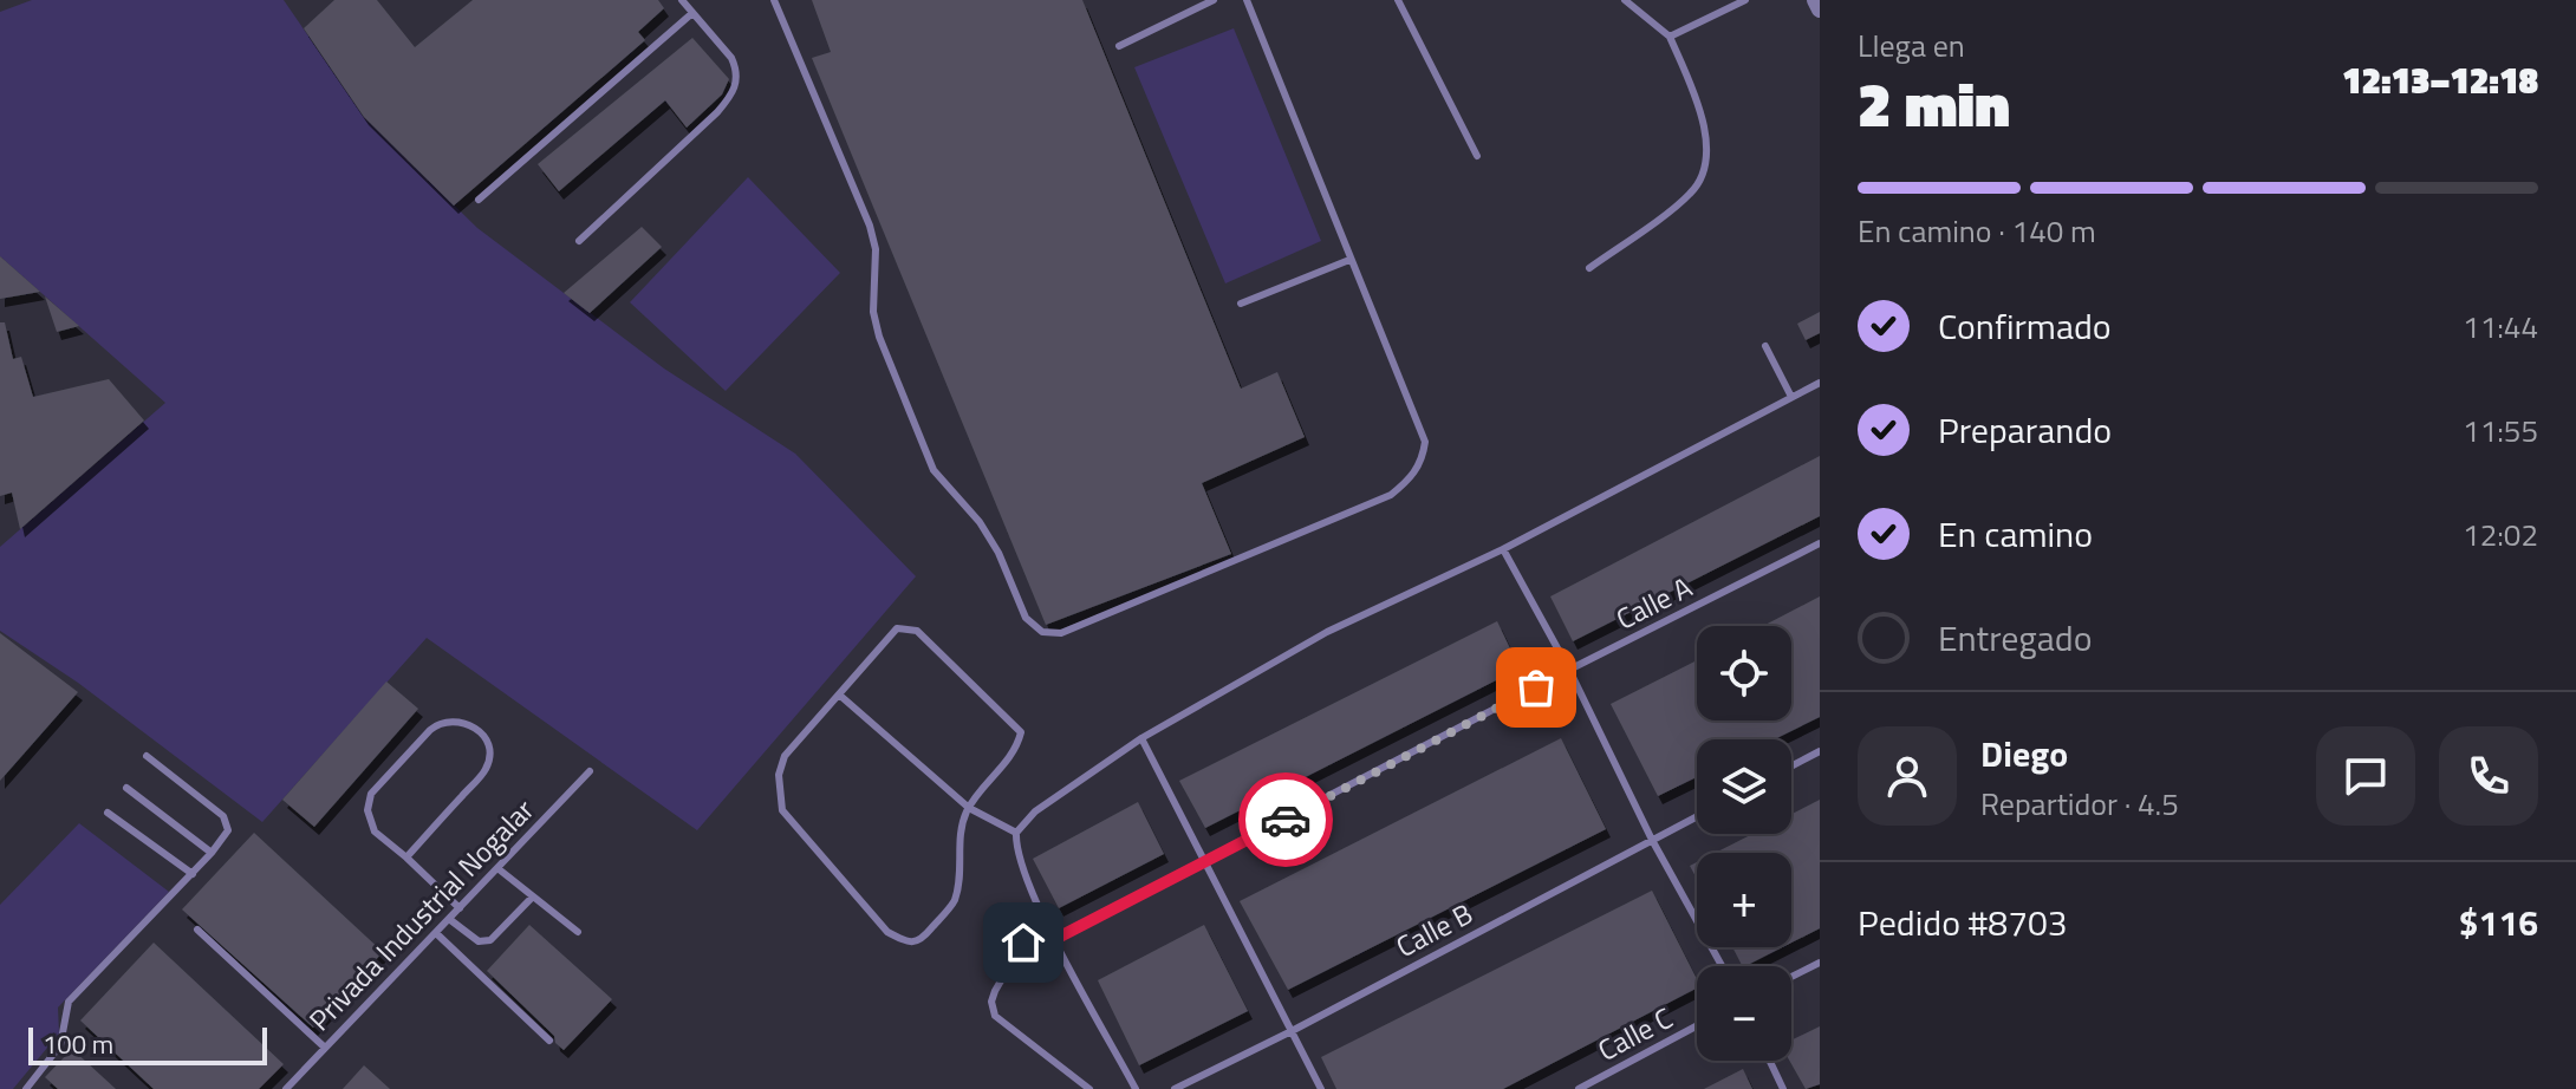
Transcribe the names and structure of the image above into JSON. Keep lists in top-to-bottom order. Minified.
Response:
{"streets":{"lane":["Calle A","Privada Industrial Nogalar","Calle B","Calle C"]},"scale_bar":"100 m","page":{"heading":["2 min","Llega en","12:13–12:18"],"panel":["Diego","Repartidor · 4.5","Pedido #8703","$116"],"bar":"En camino · 140 m","list":[["Confirmado","11:44"],["Preparando","11:55"],["En camino","12:02"],"Entregado"],"map_buttons":["+","−"],"scale":"100 m"}}
